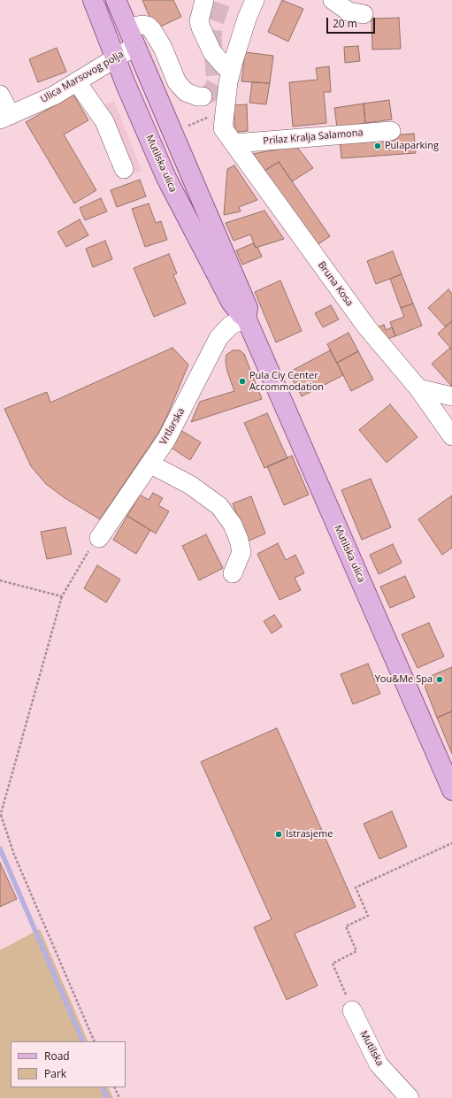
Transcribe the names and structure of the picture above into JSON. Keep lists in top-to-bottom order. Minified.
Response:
{"streets":{"main road":["Mutilska ulica"],"street":["Ulica Marsovog polja","Prilaz Kralja Salamona","Bruna Kosa","Vrtlarska","Mutilska"]},"crossings":[["Ulica Marsovog polja","Mutilska ulica"],["Prilaz Kralja Salamona","Bruna Kosa"],["Mutilska ulica","Vrtlarska"]],"places":["Pulaparking","Pula Ciy Center Accommodation","You&Me Spa","Istrasjeme"],"legend":["Road","Park"],"scale_bar":"20 m"}
